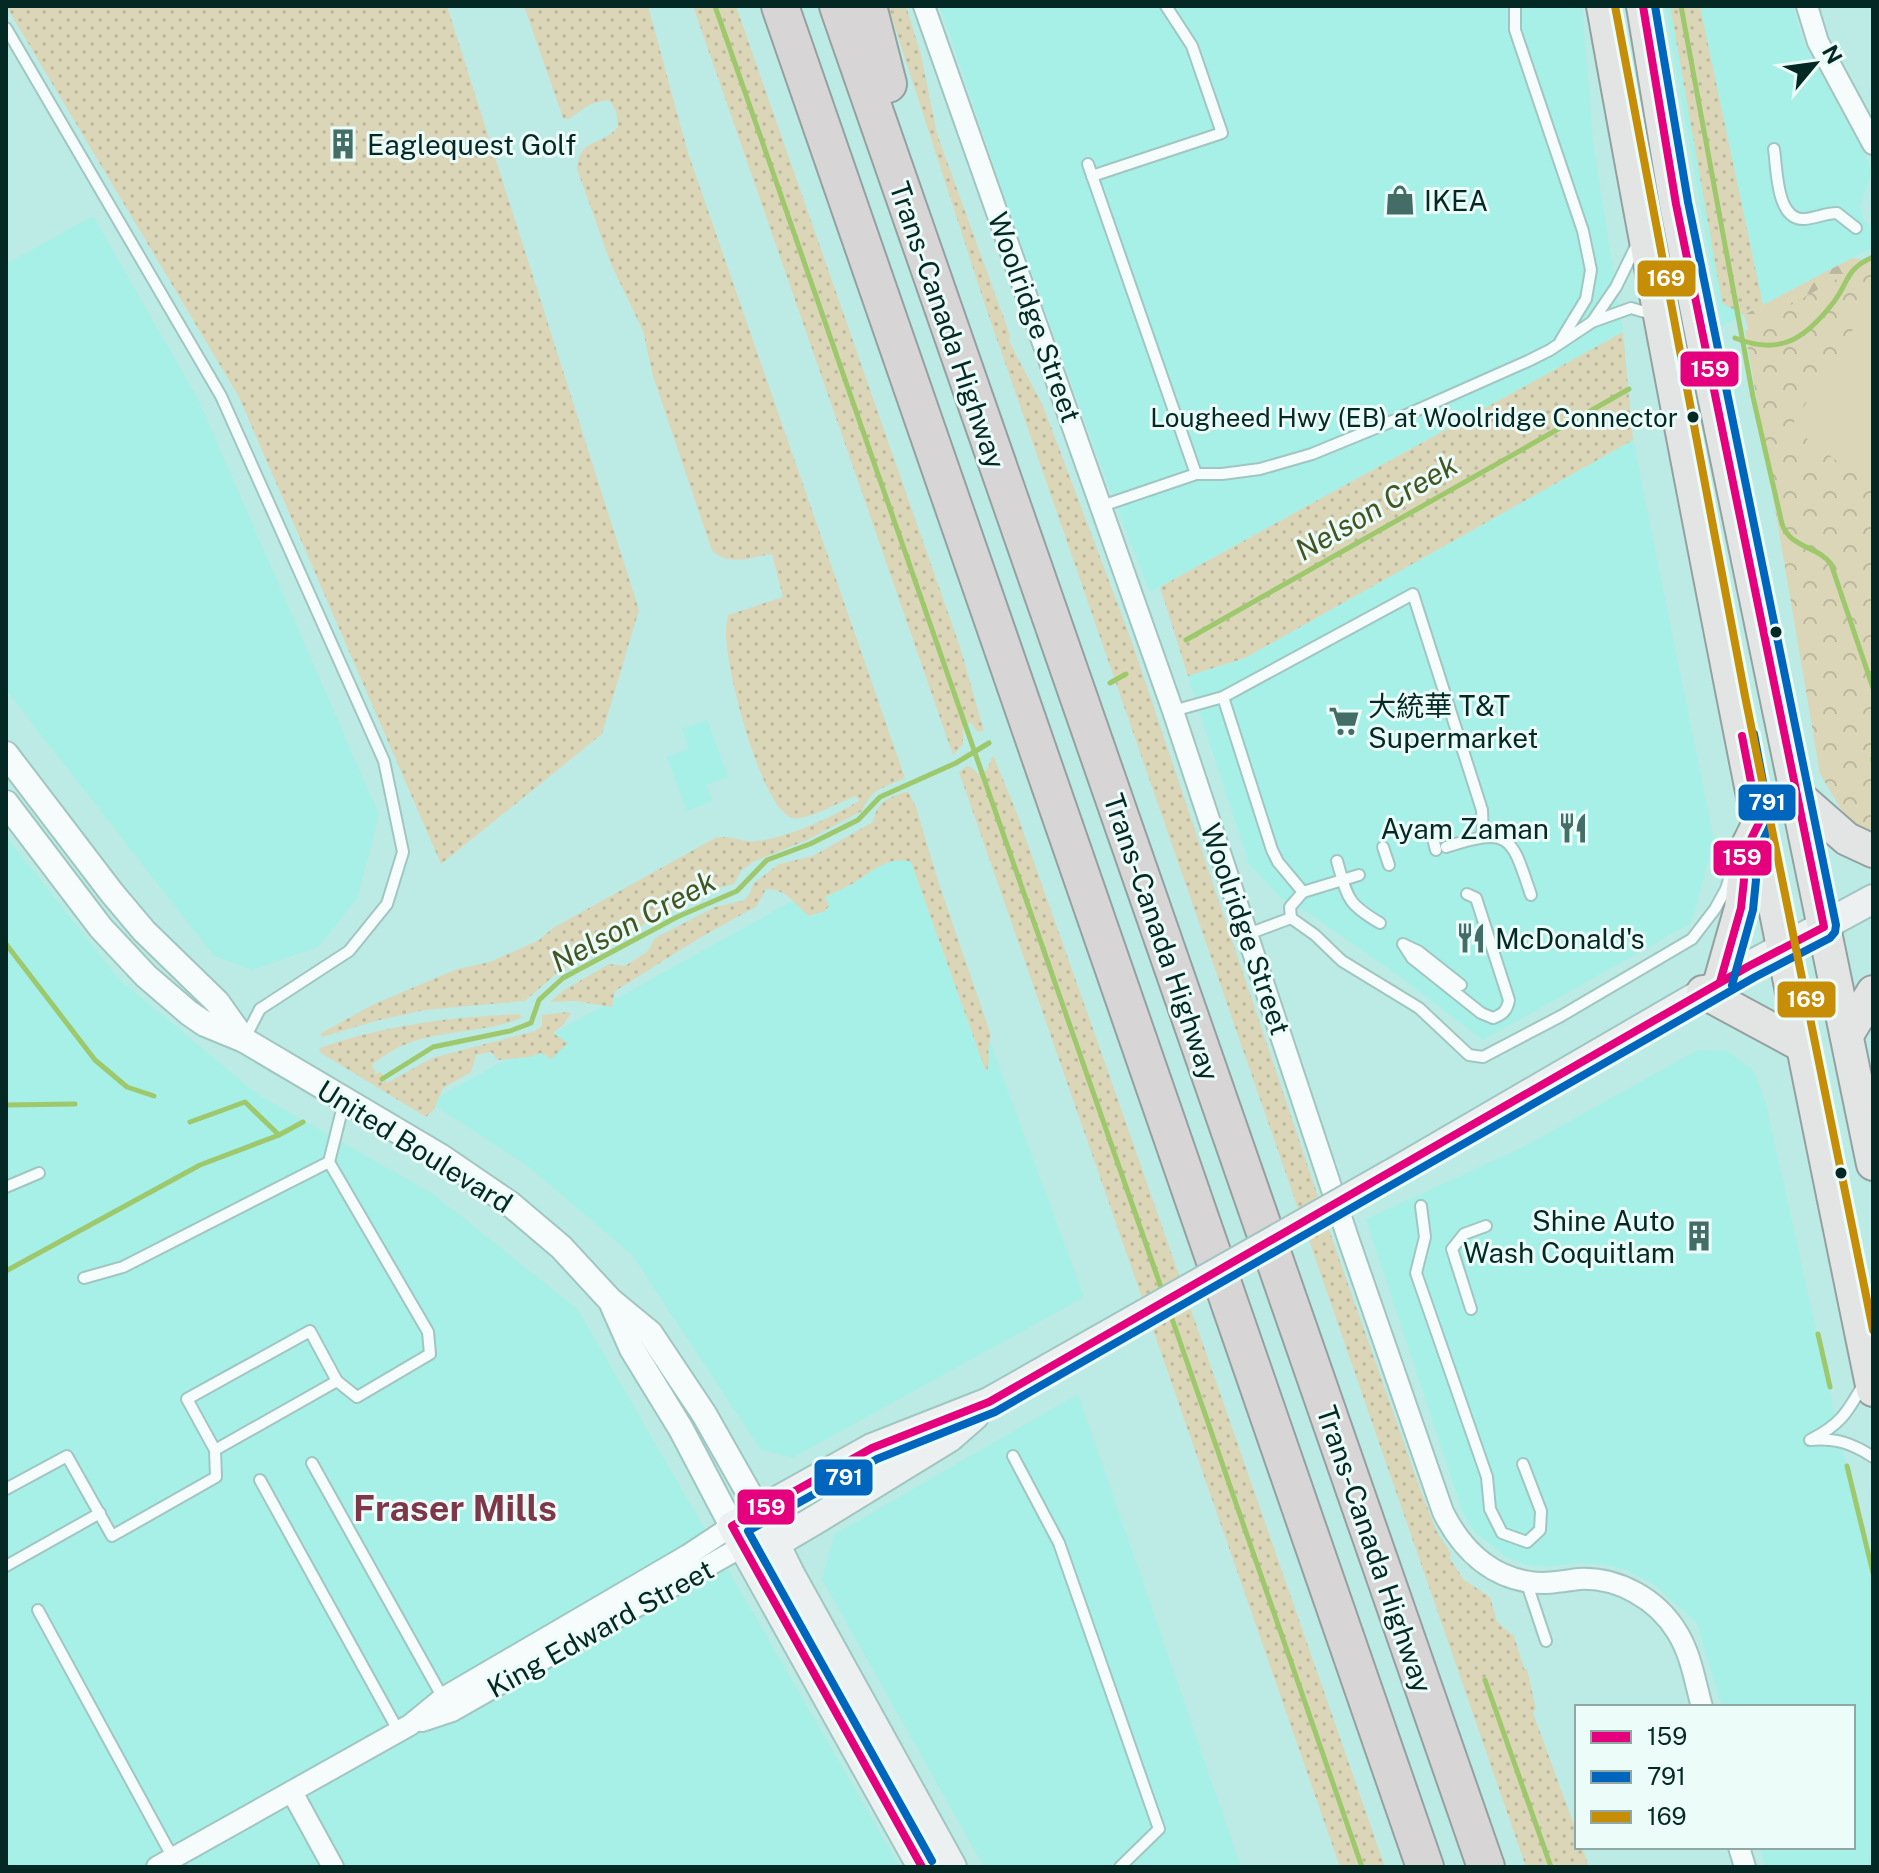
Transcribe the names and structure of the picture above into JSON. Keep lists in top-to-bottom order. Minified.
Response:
{"streets":{"highway":["Trans-Canada Highway"],"main road":["United Boulevard","King Edward Street"],"street":["Woolridge Street"]},"crossings":[["United Boulevard","King Edward Street"]],"districts":["Fraser Mills"],"water":["Nelson Creek"],"places":{"building":["Eaglequest Golf","Shine Auto Wash Coquitlam"],"shop":["IKEA"],"other":["Lougheed Hwy (EB) at Woolridge Connector"],"supermarket":["大統華 T&T Supermarket"],"restaurant":["Ayam Zaman","McDonald's"]},"lines":["transit line 159","transit line 791","transit line 169"],"legend":["159","791","169"],"north":"top right"}
